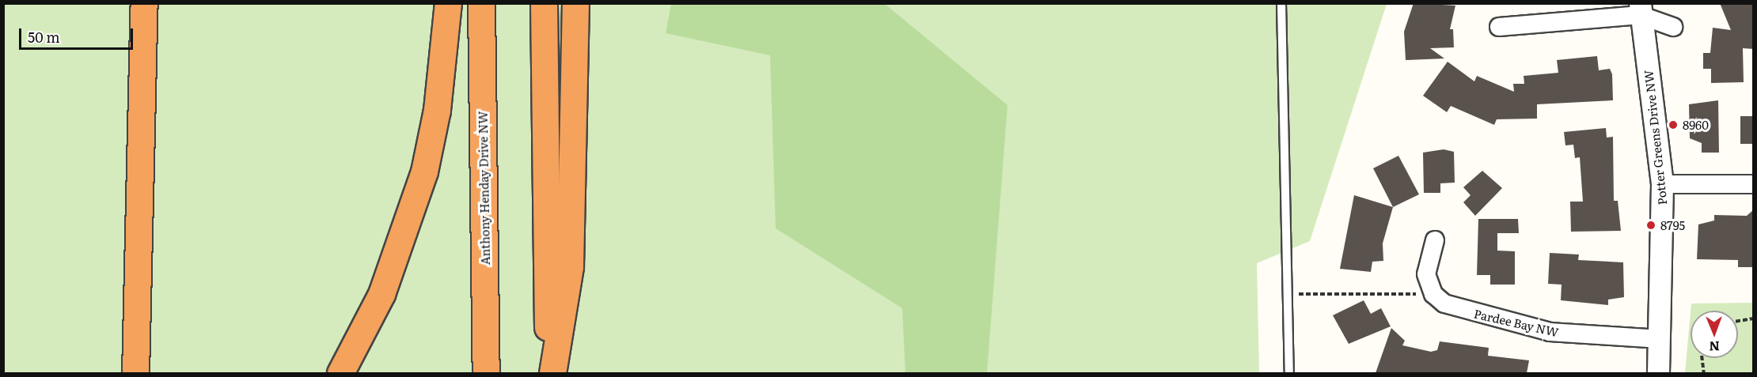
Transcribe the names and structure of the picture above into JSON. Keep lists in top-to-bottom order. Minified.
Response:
{"streets":{"highway":["Anthony Henday Drive NW"],"street":["Potter Greens Drive NW","Pardee Bay NW"]},"crossings":[["Potter Greens Drive NW","Pardee Bay NW"]],"places":["8960","8795"],"scale_bar":"50 m","north":"bottom"}
